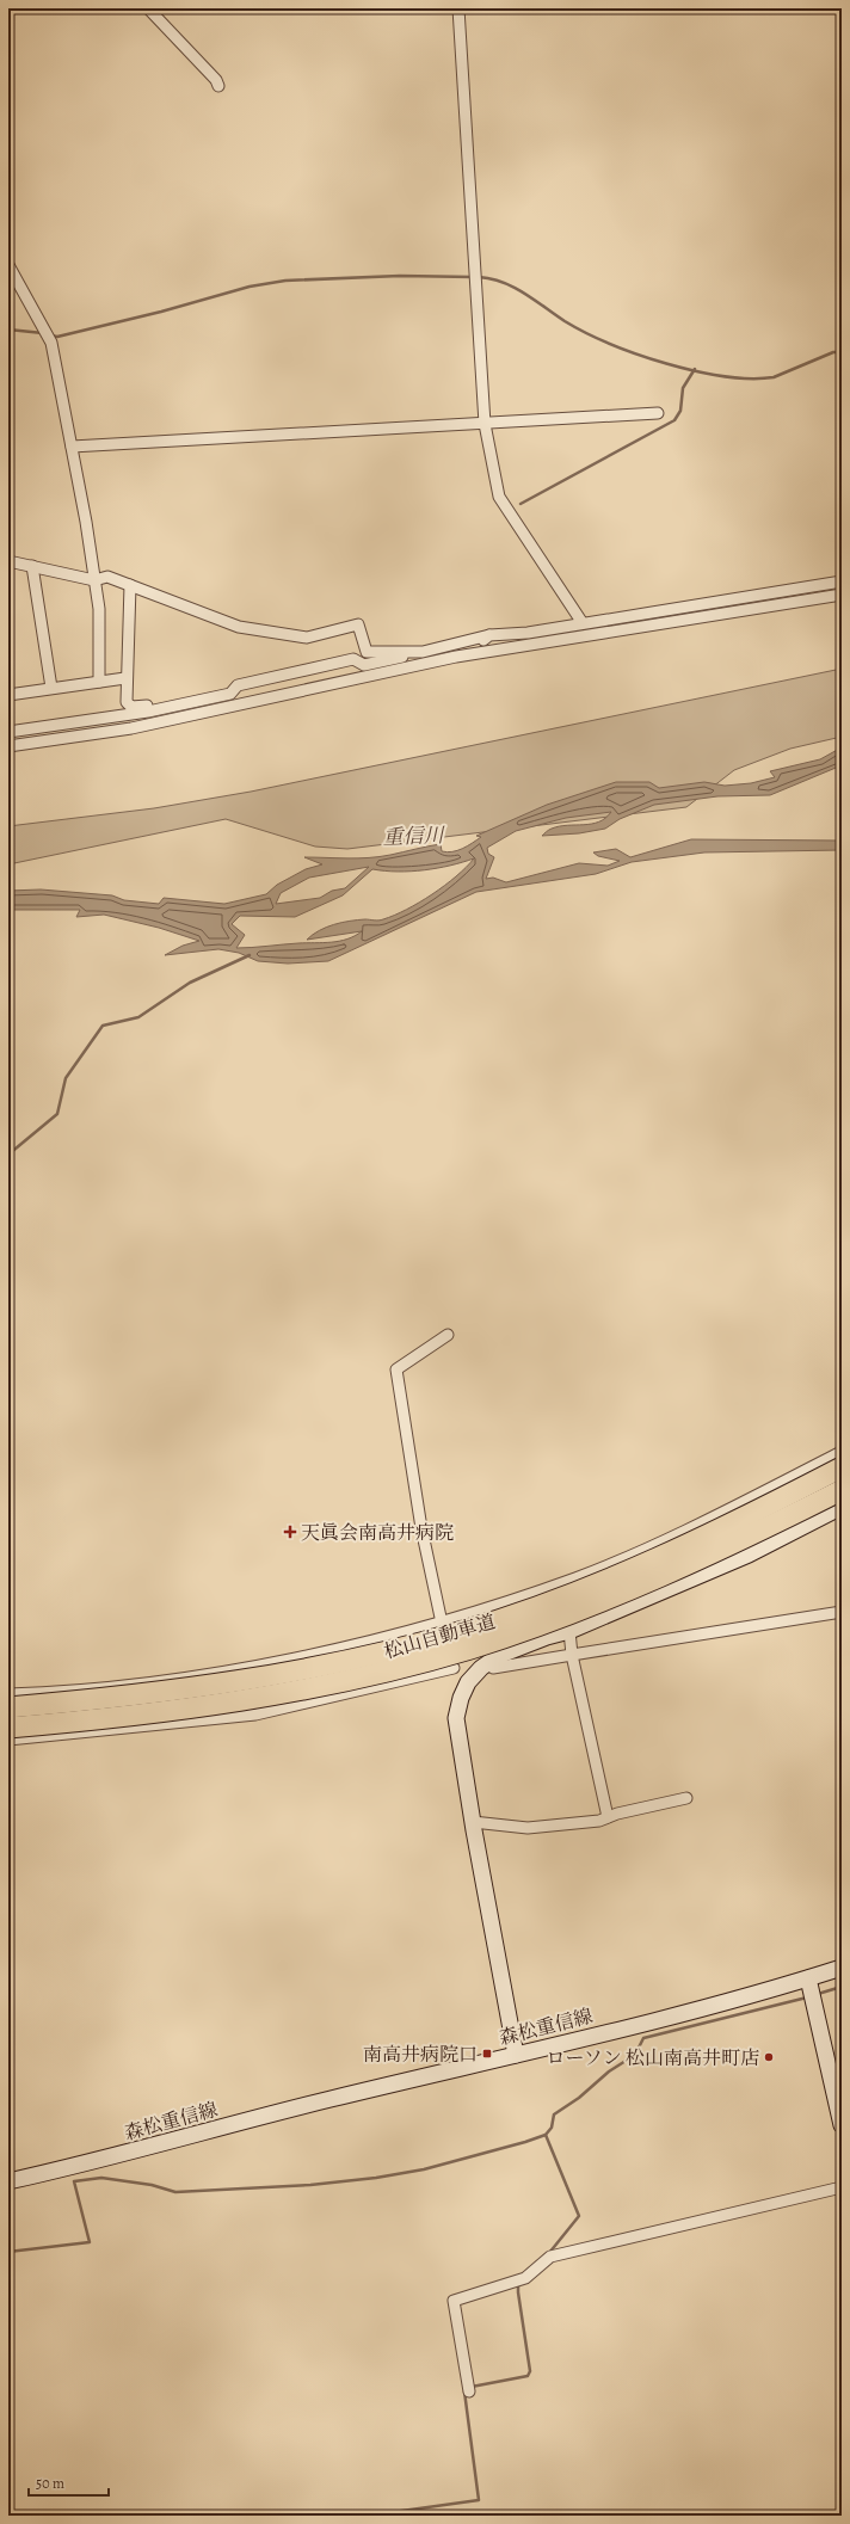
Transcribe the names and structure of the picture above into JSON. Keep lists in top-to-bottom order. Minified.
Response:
{"streets":{"highway":["松山自動車道"],"street":["森松重信線"]},"water":["重信川"],"places":{"health":["天眞会南高井病院"],"transit":["南高井病院口"],"other":["ローソン 松山南高井町店"]},"scale_bar":"50 m"}
